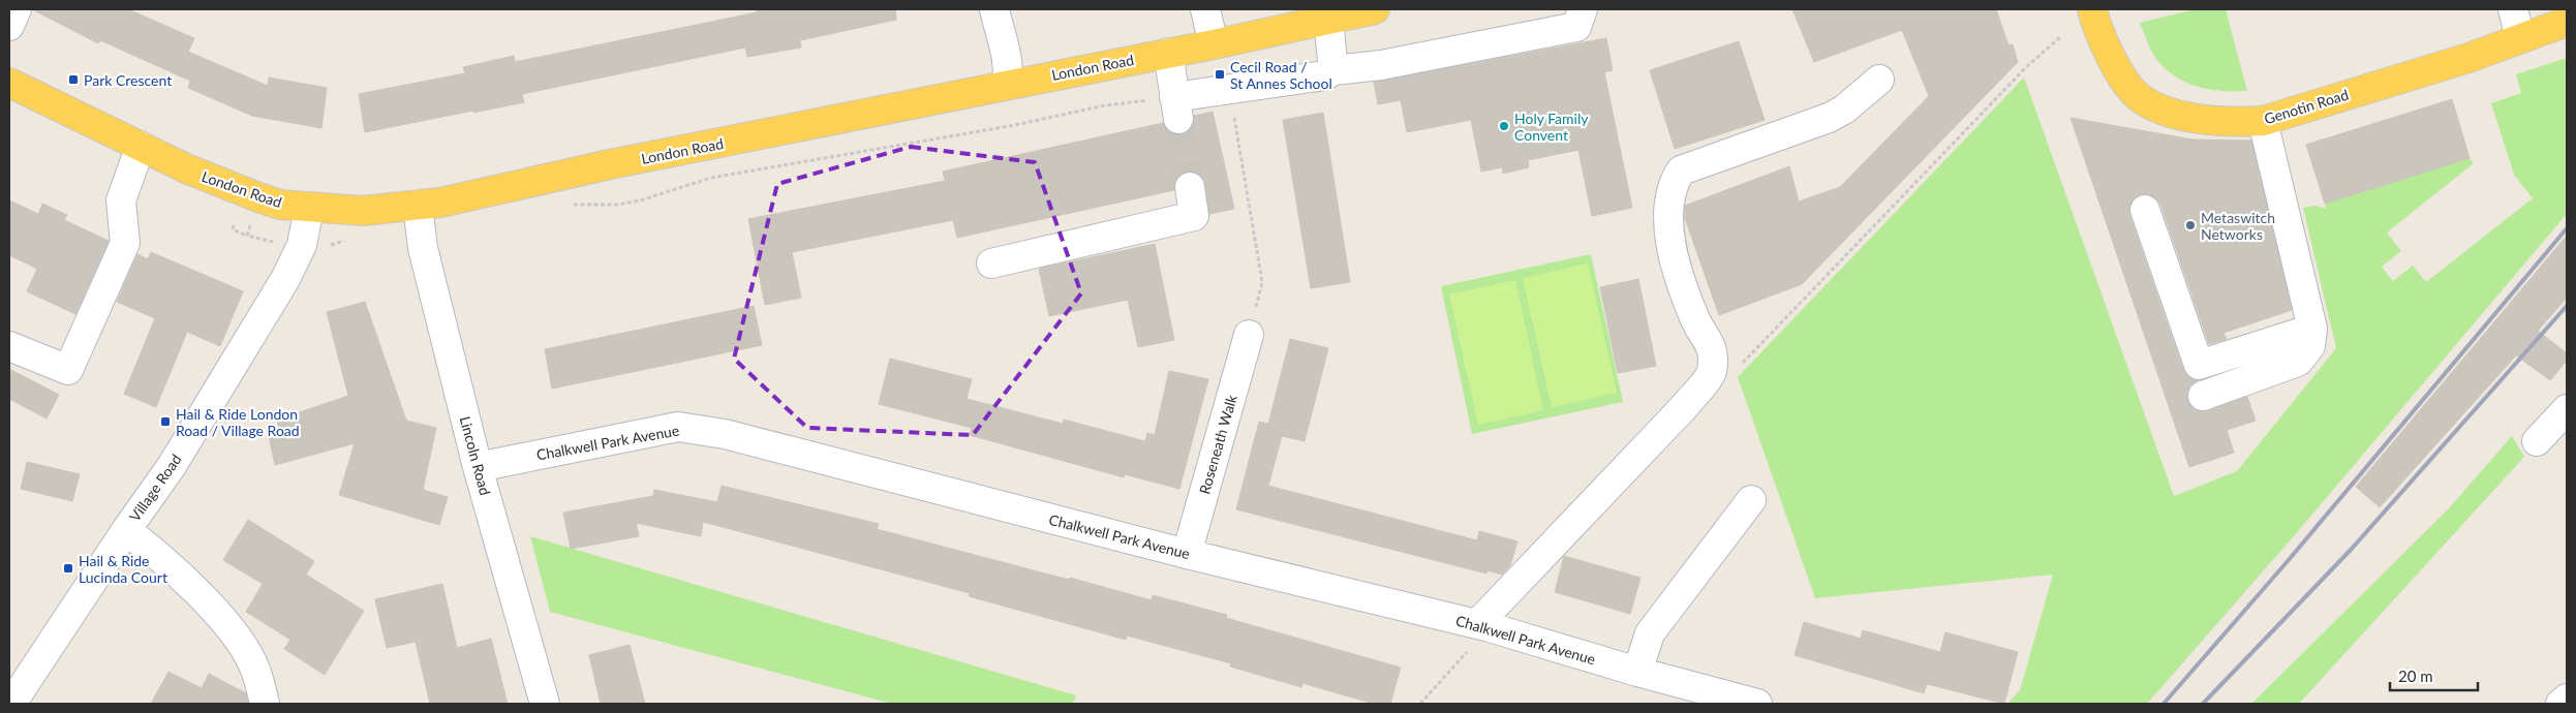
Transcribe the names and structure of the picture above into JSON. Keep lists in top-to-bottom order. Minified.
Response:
{"streets":{"main road":["London Road","Genotin Road"],"street":["Chalkwell Park Avenue","Roseneath Walk","Lincoln Road","Village Road"]},"crossings":[["London Road","Lincoln Road"],["London Road","Village Road"],["Chalkwell Park Avenue","Roseneath Walk"],["Chalkwell Park Avenue","Lincoln Road"]],"places":{"transit":["Cecil Road / St Annes School","Park Crescent","Hail & Ride London Road / Village Road","Hail & Ride Lucinda Court"],"other":["Holy Family Convent","Metaswitch Networks"]},"scale_bar":"20 m"}
